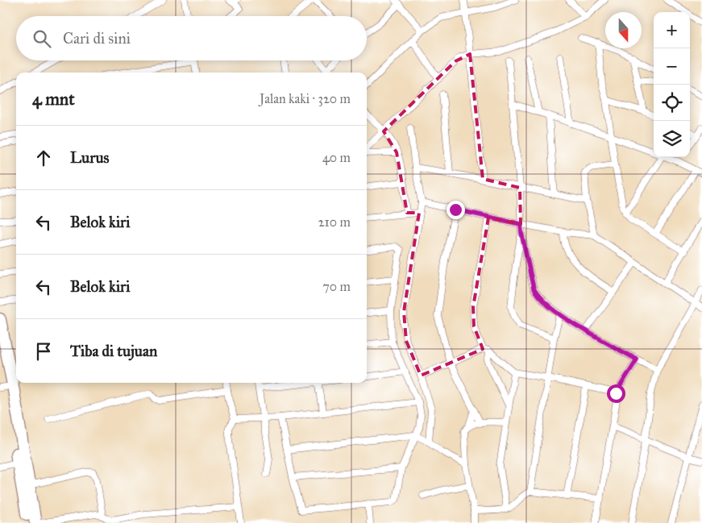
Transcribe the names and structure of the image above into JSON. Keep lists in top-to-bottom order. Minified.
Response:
{"north":"bottom","page":{"map_buttons":["+","−"],"search":"Cari di sini","heading":["4 mnt","Jalan kaki · 320 m"],"list":[["Lurus","40 m"],["Belok kiri","210 m"],["Belok kiri","70 m"],"Tiba di tujuan"]}}
